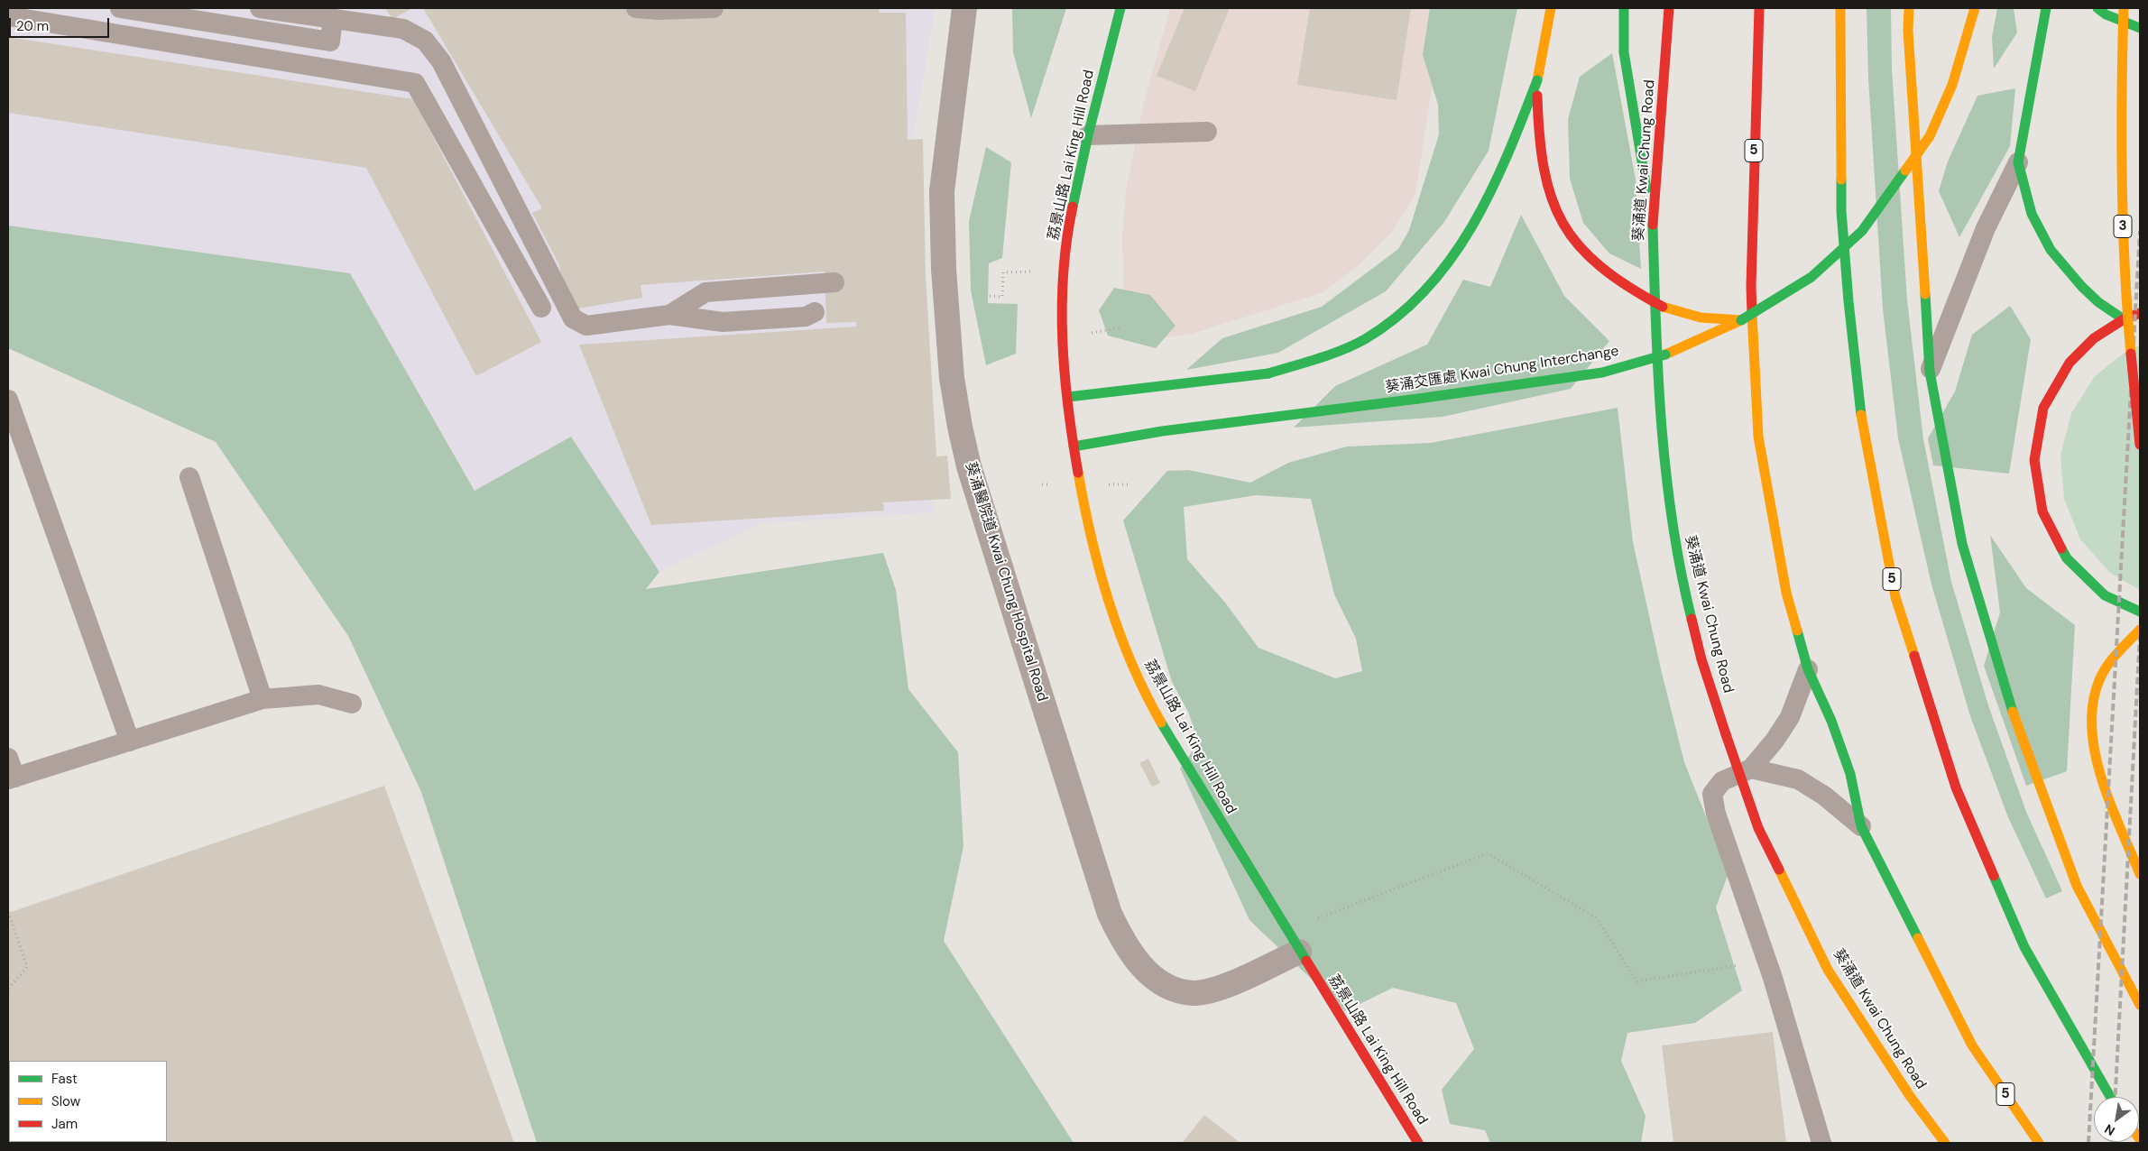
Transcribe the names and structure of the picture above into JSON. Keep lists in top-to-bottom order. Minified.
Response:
{"streets":{"main road":["5","荔景山路 Lai King Hill Road","葵涌道 Kwai Chung Road","3","葵涌交匯處 Kwai Chung Interchange"],"street":["葵涌醫院道 Kwai Chung Hospital Road"]},"crossings":[["荔景山路 Lai King Hill Road","葵涌交匯處 Kwai Chung Interchange"],["荔景山路 Lai King Hill Road","葵涌醫院道 Kwai Chung Hospital Road"]],"legend":["Fast","Slow","Jam"],"scale_bar":"20 m","north":"bottom left"}
